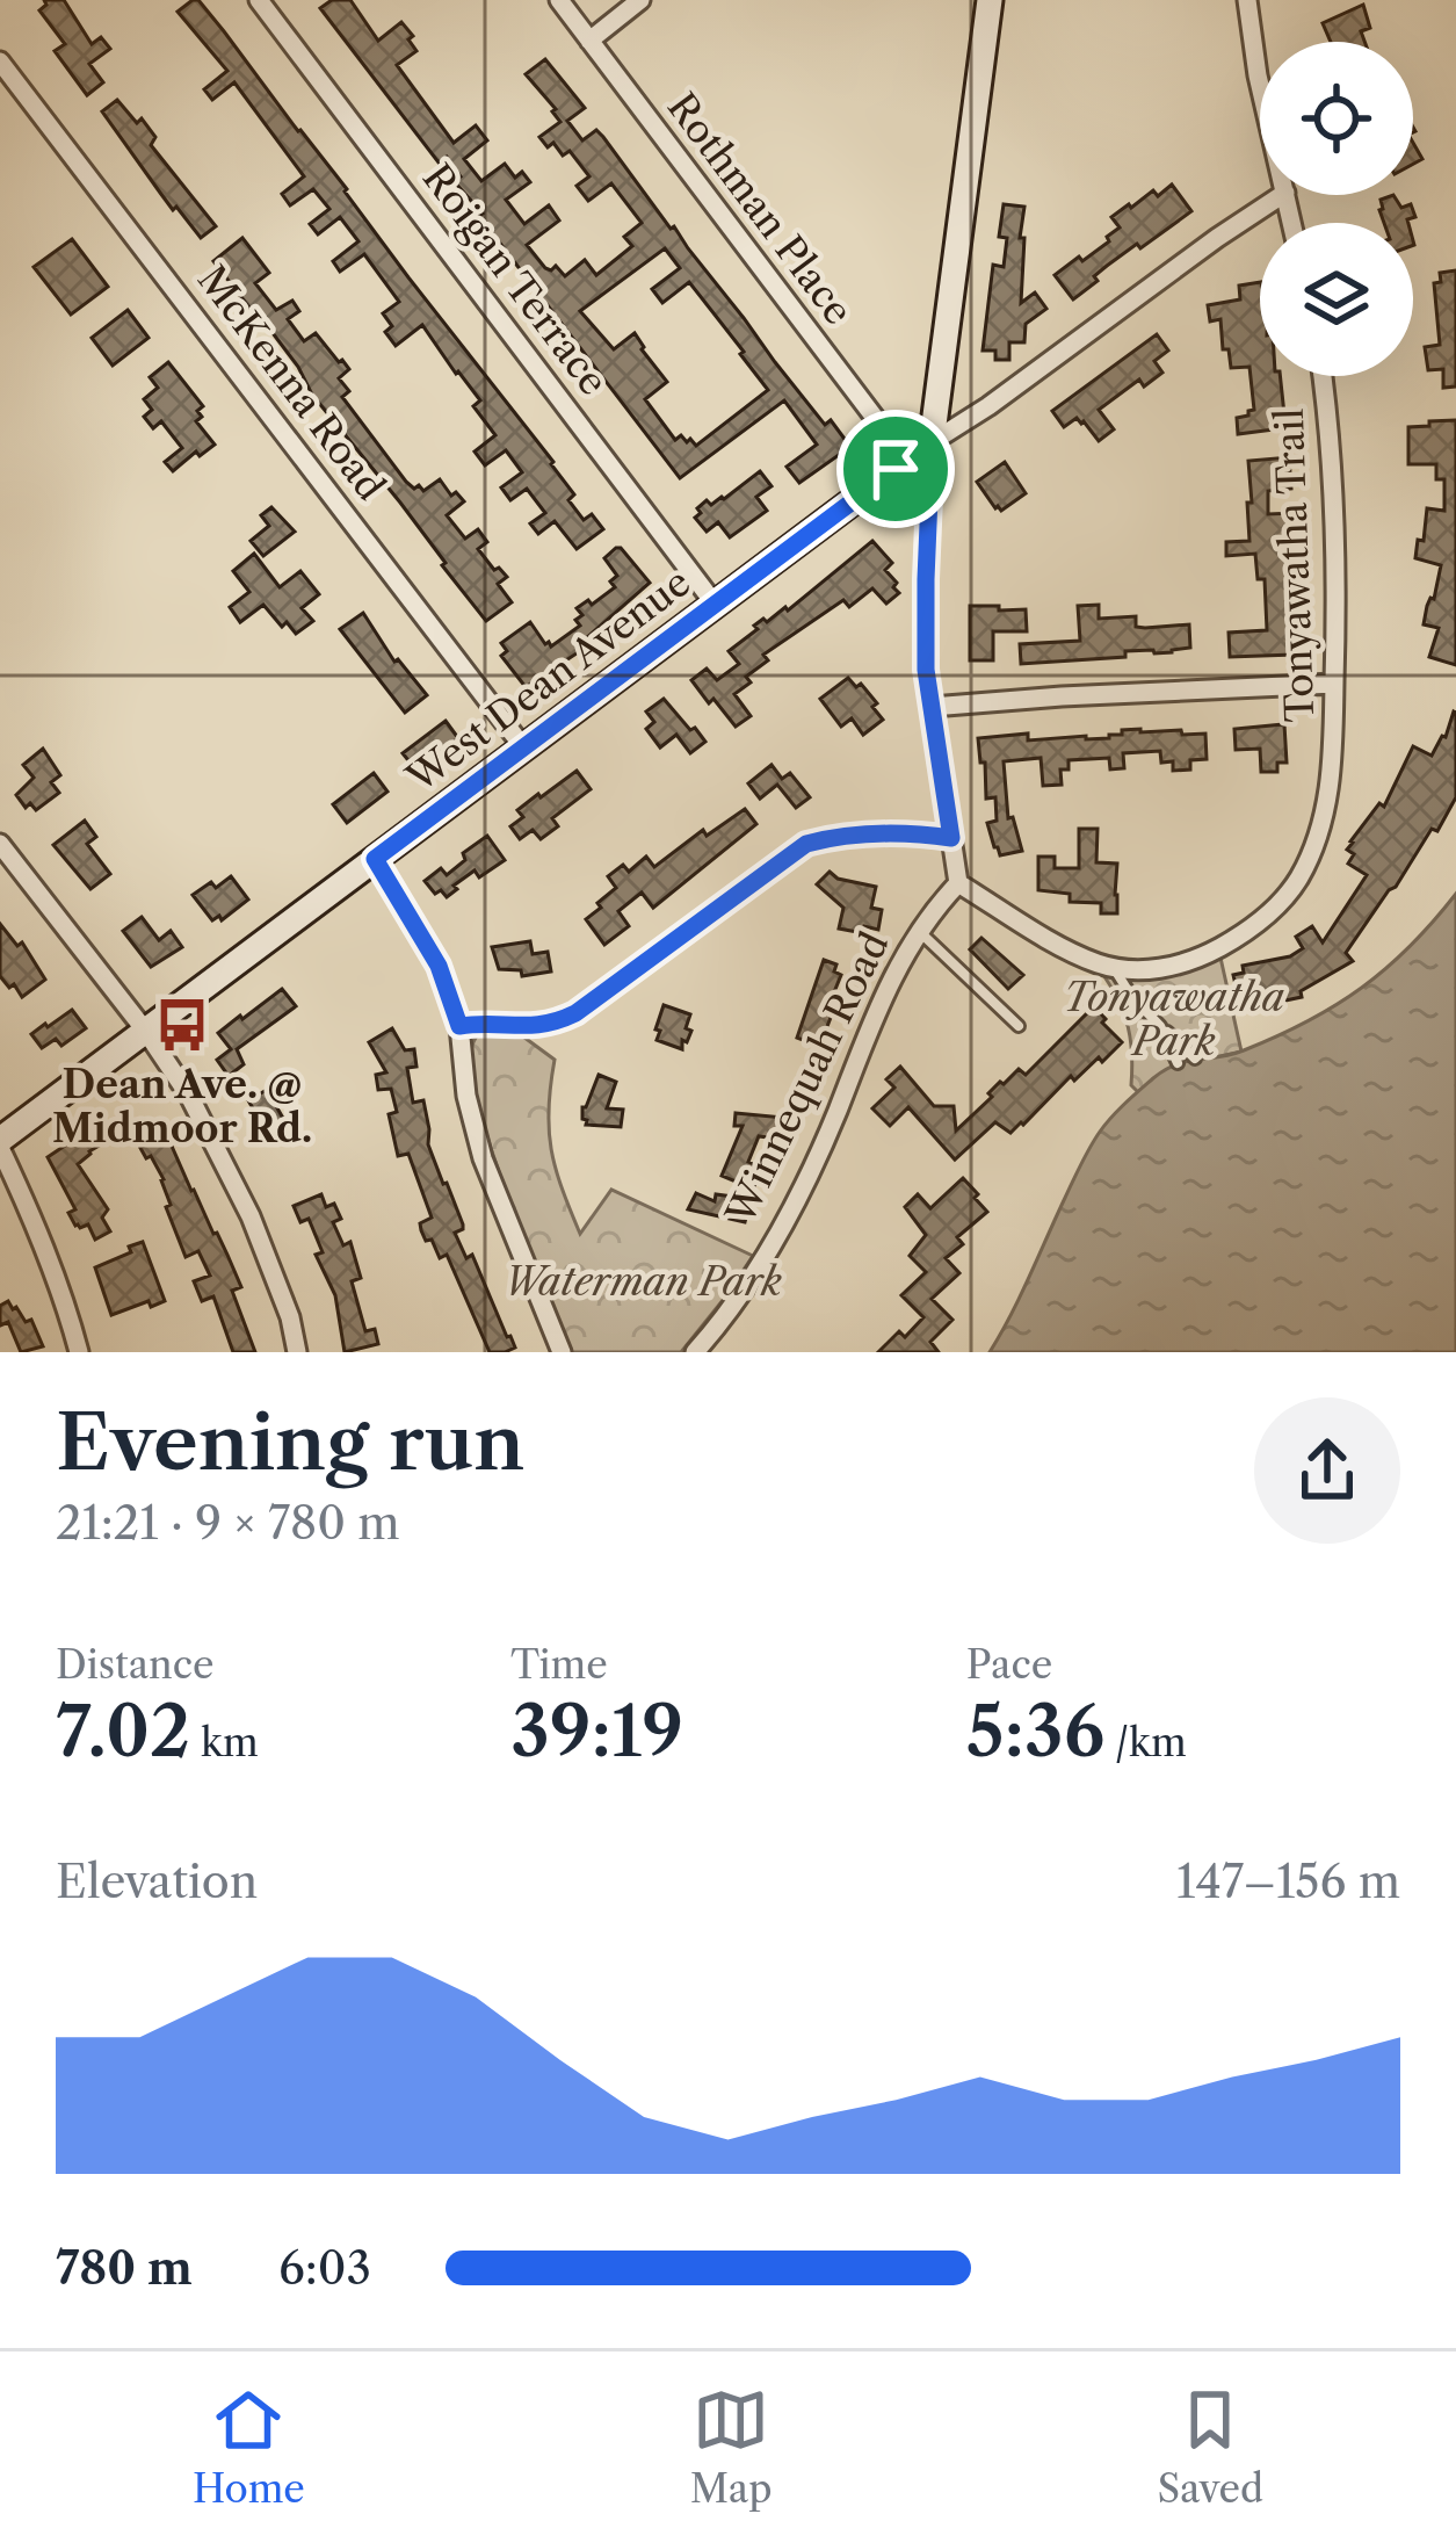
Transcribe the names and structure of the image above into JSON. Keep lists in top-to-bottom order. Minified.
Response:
{"streets":{"street":["Rothman Place","Roigan Terrace","McKenna Road","Tonyawatha Trail","West Dean Avenue","Winnequah Road"]},"crossings":[["Rothman Place","West Dean Avenue"],["Roigan Terrace","West Dean Avenue"],["McKenna Road","West Dean Avenue"],["Tonyawatha Trail","Winnequah Road"]],"parks":["Tonyawatha Park","Waterman Park"],"places":{"bus stop":["Dean Ave. @ Midmoor Rd."]},"page":{"heading":["Evening run","21:21 · 9 × 780 m"],"stats":[["Distance","7.02 km"],["Time","39:19"],["Pace","5:36 /km"]],"chart":["Elevation","147–156 m"],"list":[{"name":"780 m","note":"6:03"}],"tabs":["Home","Map","Saved"]}}
